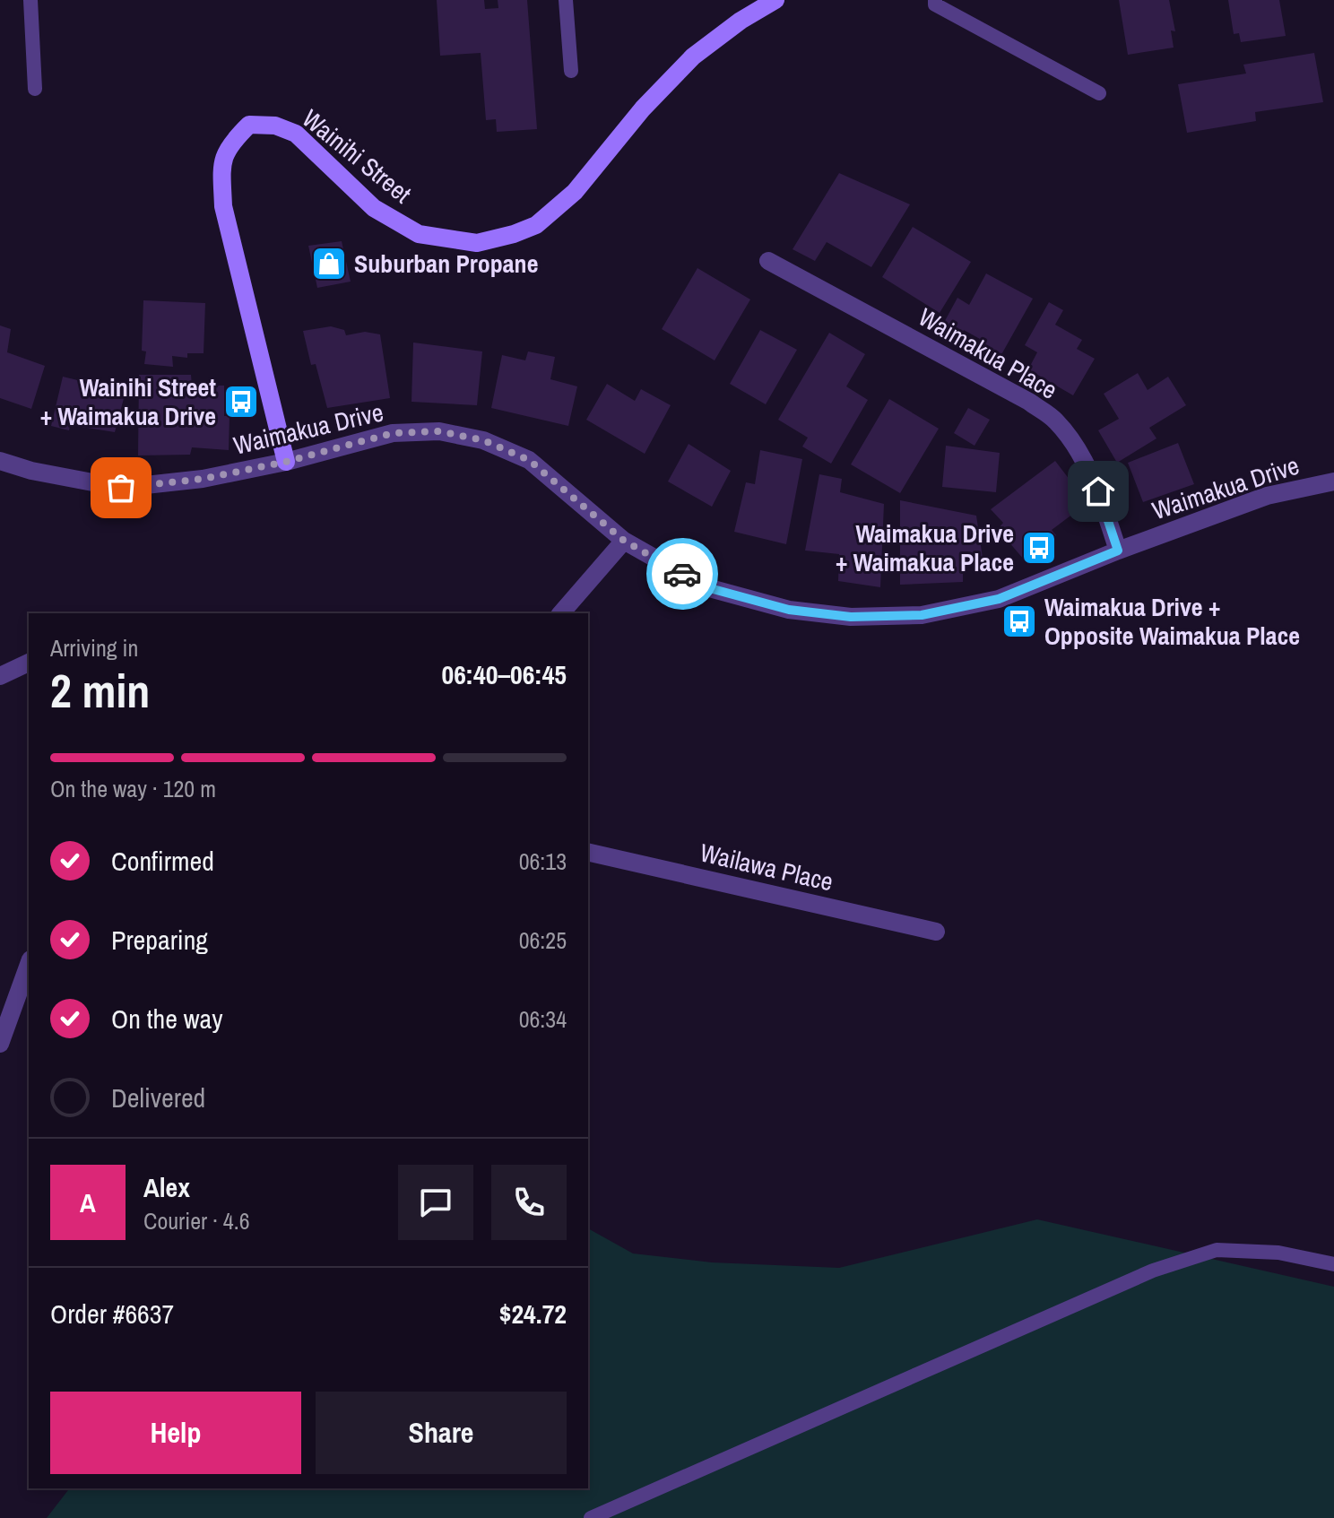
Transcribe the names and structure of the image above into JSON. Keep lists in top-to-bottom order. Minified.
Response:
{"streets":{"street":["Wainihi Street","Waimakua Place","Waimakua Drive","Wailawa Place"]},"crossings":[["Wainihi Street","Waimakua Drive"],["Waimakua Place","Waimakua Drive"]],"places":{"shop":["Suburban Propane"],"bus stop":["Wainihi Street + Waimakua Drive","Waimakua Drive + Waimakua Place","Waimakua Drive + Opposite Waimakua Place"]},"page":{"heading":["2 min","Arriving in","06:40–06:45"],"panel":["Alex","Courier · 4.6","Order #6637","$24.72"],"bar":"On the way · 120 m","list":[["Confirmed","06:13"],["Preparing","06:25"],["On the way","06:34"],"Delivered"],"round":"A","buttons":["Help","Share"]}}
